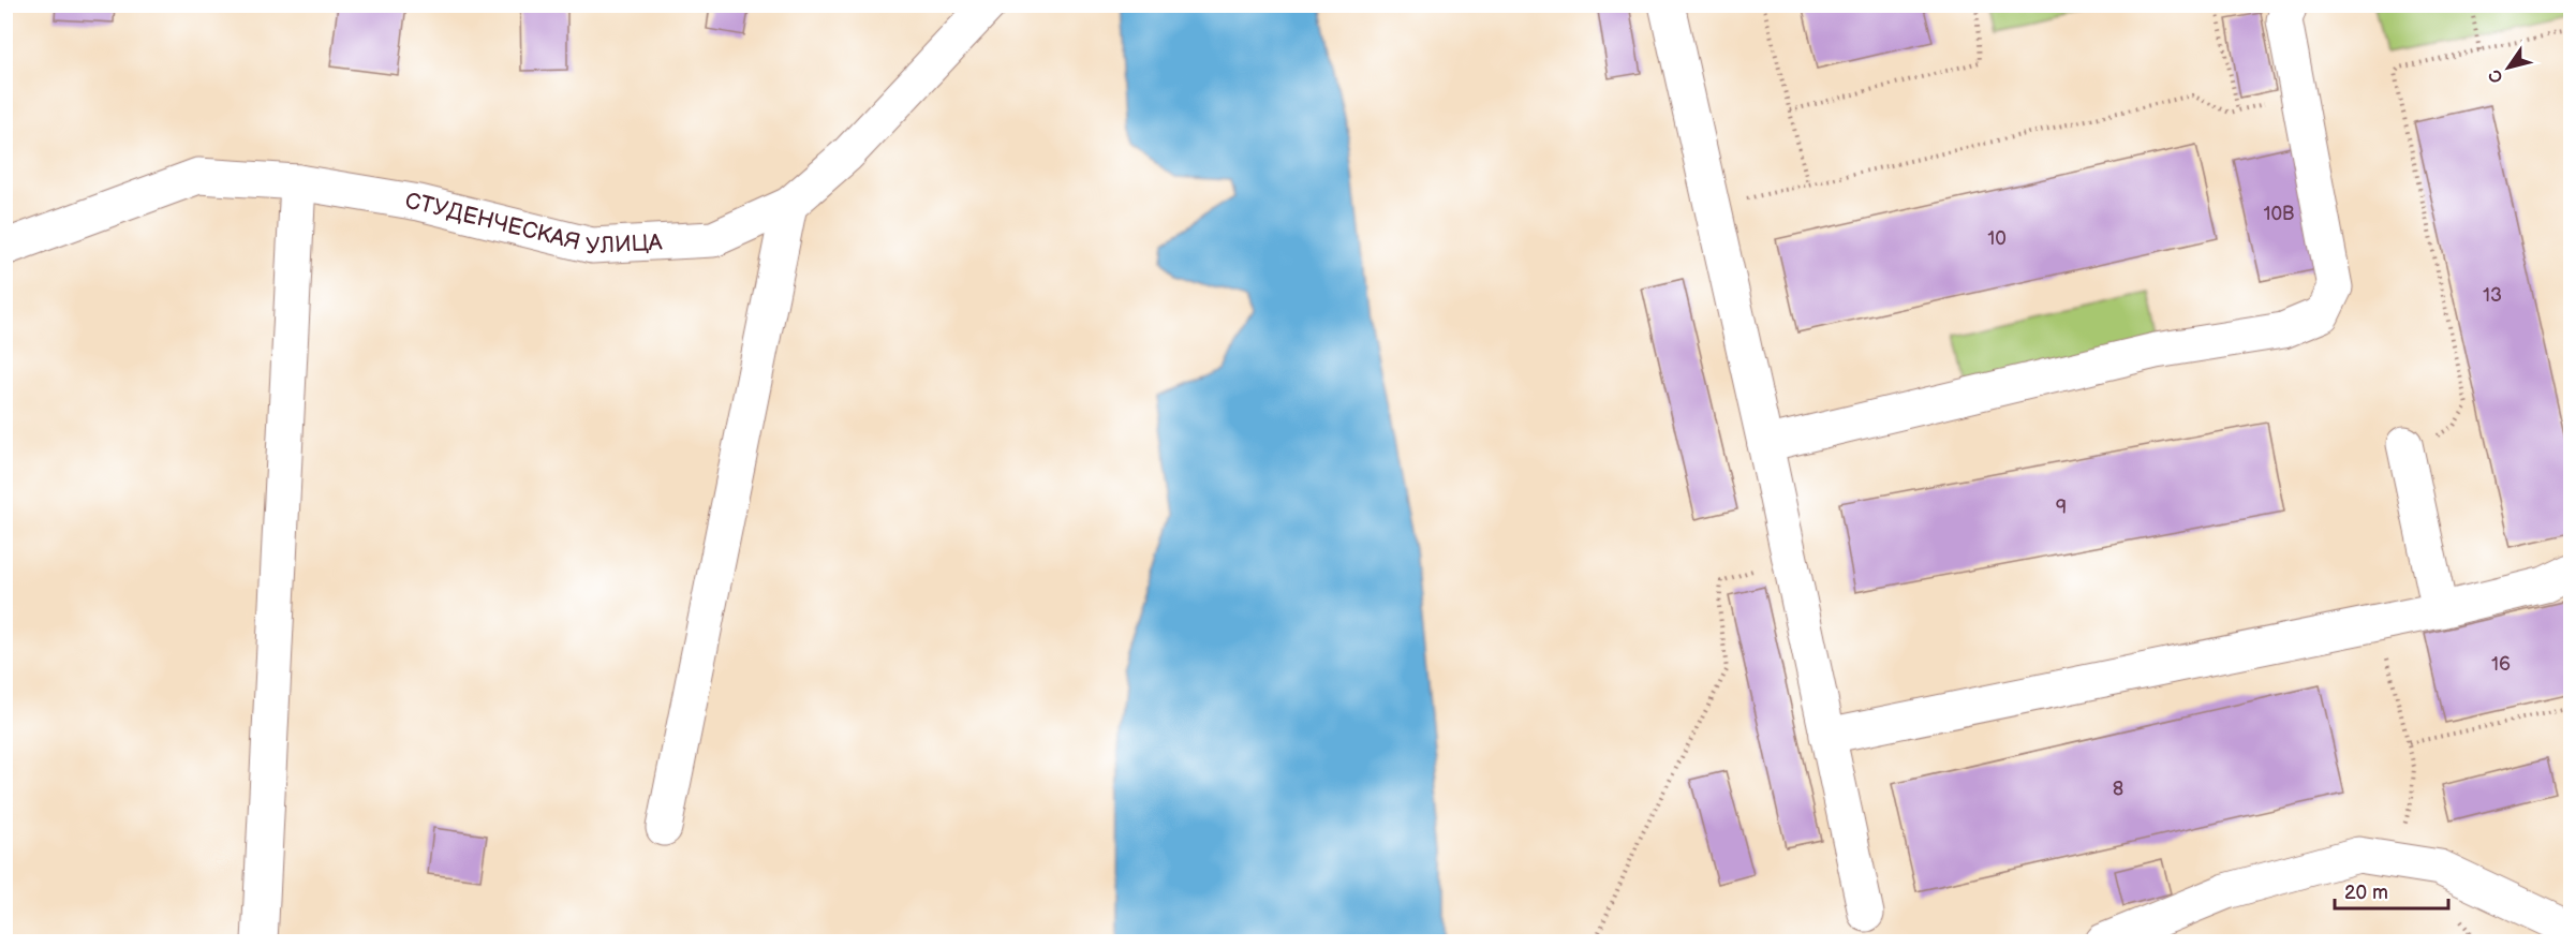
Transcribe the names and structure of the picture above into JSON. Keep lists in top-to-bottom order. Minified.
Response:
{"streets":{"street":["СТУДЕНЧЕСКАЯ УЛИЦА"]},"house_numbers":["10В","10","13","9","16","8"],"scale_bar":"20 m","north":"bottom left"}
